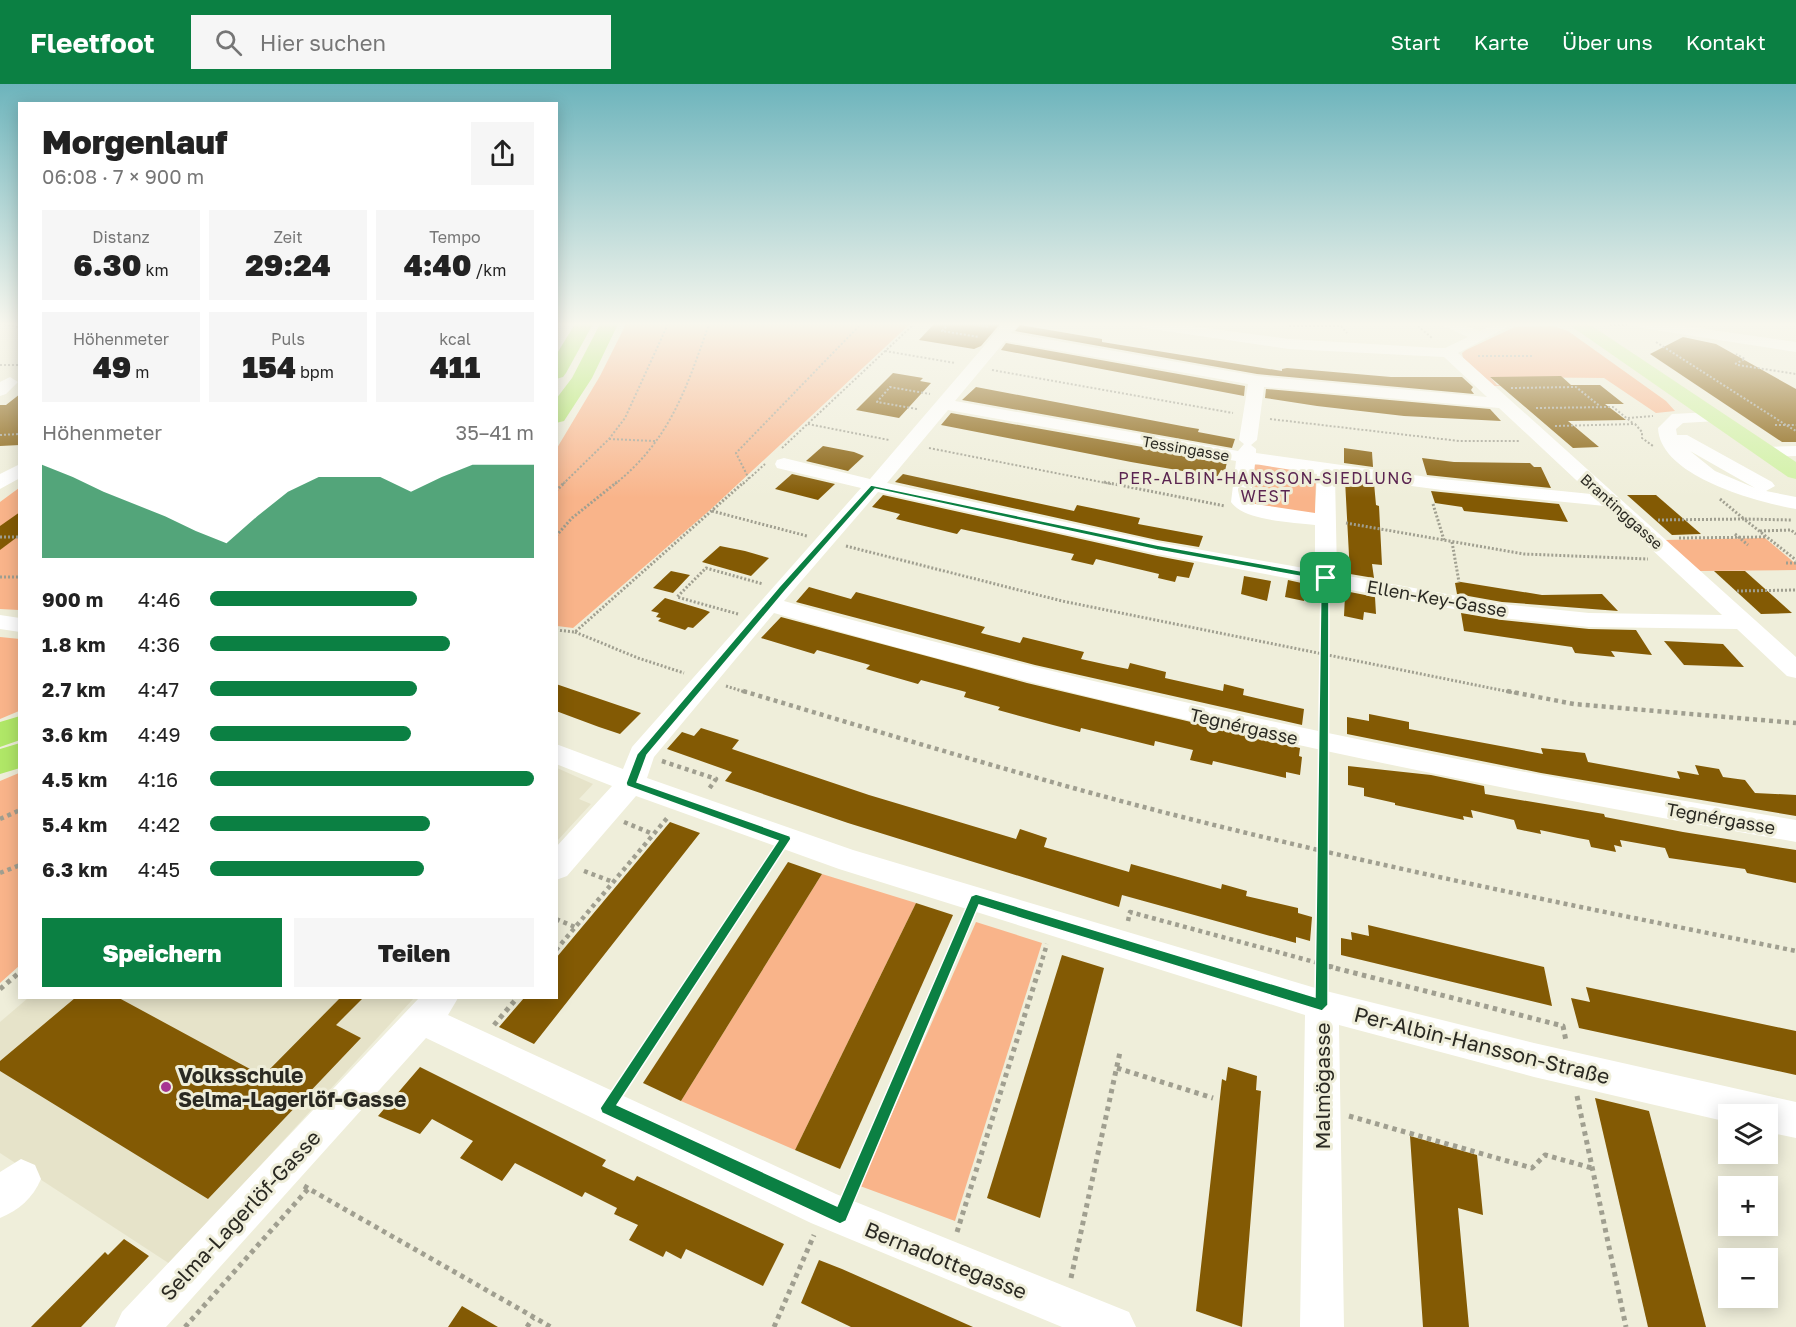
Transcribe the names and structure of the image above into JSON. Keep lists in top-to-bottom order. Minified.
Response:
{"streets":{"street":["Tessingasse","Brantinggasse","Ellen-Key-Gasse","Tegnérgasse","Per-Albin-Hansson-Straße","Malmögasse","Selma-Lagerlöf-Gasse","Bernadottegasse"]},"crossings":[["Tessingasse","Brantinggasse"],["Brantinggasse","Ellen-Key-Gasse"],["Ellen-Key-Gasse","Malmögasse"],["Tegnérgasse","Malmögasse"],["Per-Albin-Hansson-Straße","Malmögasse"],["Selma-Lagerlöf-Gasse","Bernadottegasse"]],"districts":["PER-ALBIN-HANSSON-SIEDLUNG WEST"],"places":["Volksschule Selma-Lagerlöf-Gasse"],"page":{"header":"Fleetfoot","search":"Hier suchen","nav":["Start","Karte","Über uns","Kontakt"],"heading":["Morgenlauf","06:08 · 7 × 900 m"],"stats":[["Distanz","6.30 km"],["Zeit","29:24"],["Tempo","4:40 /km"],["Höhenmeter","49 m"],["Puls","154 bpm"],["kcal","411"]],"chart":["Höhenmeter","35–41 m"],"list":[{"name":"900 m","note":"4:46"},{"name":"1.8 km","note":"4:36"},{"name":"2.7 km","note":"4:47"},{"name":"3.6 km","note":"4:49"},{"name":"4.5 km","note":"4:16"},{"name":"5.4 km","note":"4:42"},{"name":"6.3 km","note":"4:45"}],"buttons":["Speichern","Teilen"],"map_buttons":["+","−"]}}
